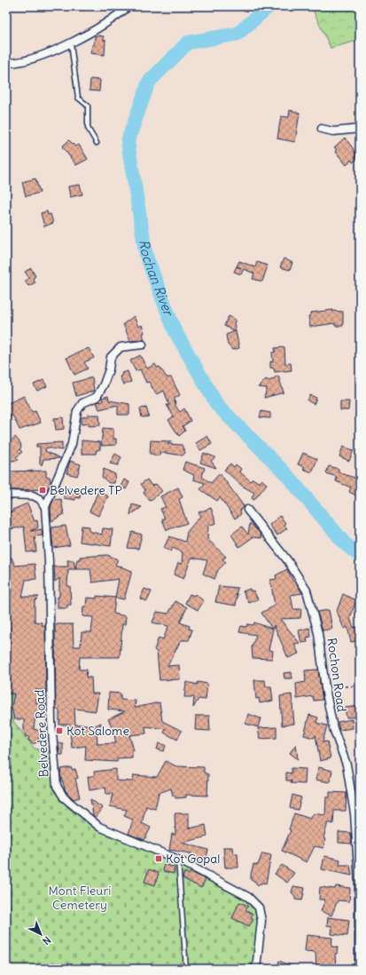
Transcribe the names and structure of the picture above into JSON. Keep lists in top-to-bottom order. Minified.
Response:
{"streets":{"street":["Rochon Road","Belvedere Road"]},"water":["Rochan River"],"parks":["Mont Fleuri Cemetery"],"places":{"transit":["Belvedere TP","Kot Salome","Kot Gopal"]},"north":"bottom right"}
